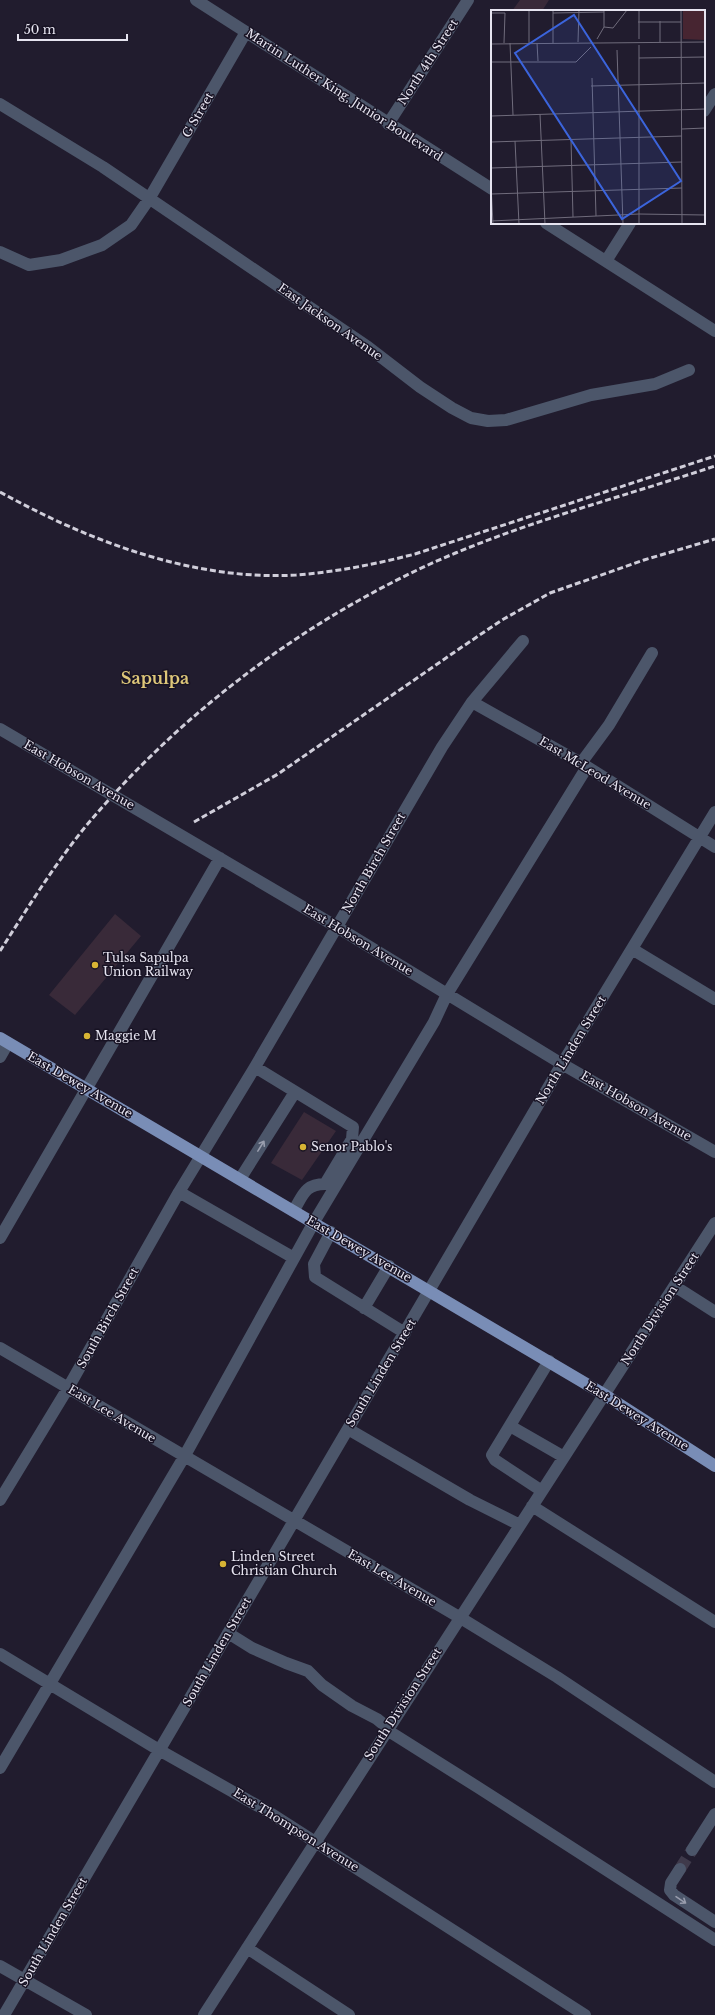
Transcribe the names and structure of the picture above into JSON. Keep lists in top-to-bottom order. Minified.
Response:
{"streets":{"main road":["East Dewey Avenue"],"street":["North 4th Street","Martin Luther King, Junior Boulevard","G Street","East Jackson Avenue","East McLeod Avenue","East Hobson Avenue","North Birch Street","North Linden Street","North Division Street","South Birch Street","South Linden Street","East Lee Avenue","South Division Street","East Thompson Avenue"]},"crossings":[["North 4th Street","Martin Luther King, Junior Boulevard"],["Martin Luther King, Junior Boulevard","G Street"],["G Street","East Jackson Avenue"],["East McLeod Avenue","North Birch Street"],["East McLeod Avenue","North Linden Street"],["East Hobson Avenue","North Birch Street"],["East Hobson Avenue","North Linden Street"],["North Birch Street","East Dewey Avenue"],["North Birch Street","South Birch Street"],["North Linden Street","East Dewey Avenue"],["North Linden Street","South Linden Street"],["East Dewey Avenue","North Division Street"],["East Dewey Avenue","South Birch Street"],["East Dewey Avenue","South Linden Street"],["East Dewey Avenue","South Division Street"],["North Division Street","South Division Street"],["South Birch Street","East Lee Avenue"],["South Linden Street","East Lee Avenue"],["South Linden Street","East Thompson Avenue"],["East Lee Avenue","South Division Street"],["South Division Street","East Thompson Avenue"]],"districts":["Sapulpa"],"places":["Tulsa Sapulpa Union Railway","Maggie M","Senor Pablo's","Linden Street Christian Church"],"scale_bar":"50 m"}
